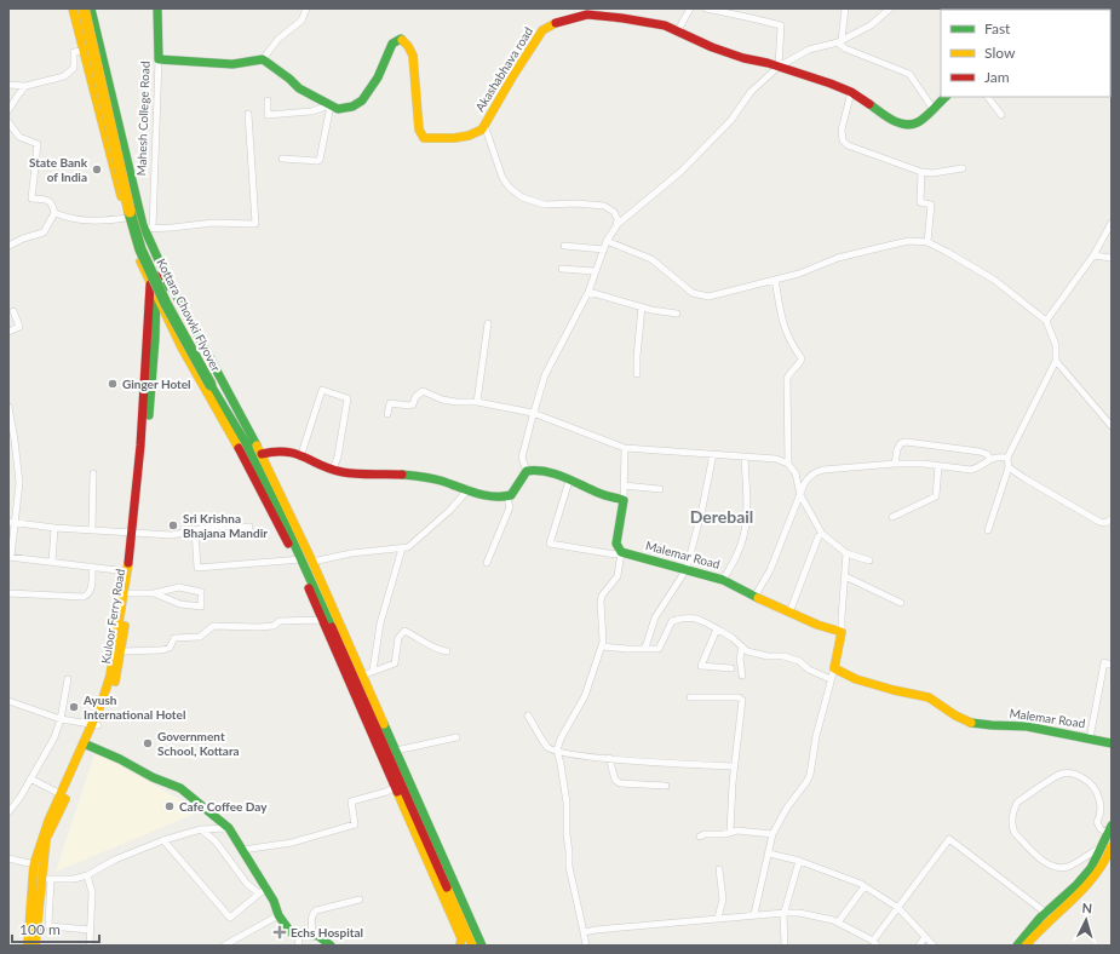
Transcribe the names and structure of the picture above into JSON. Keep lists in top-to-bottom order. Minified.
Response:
{"streets":{"main road":["Akashabhava road","Mahesh College Road","Kottara Chowki Flyover","Malemar Road","Kuloor Ferry Road"]},"districts":["Derebail"],"places":{"other":["State Bank of India","Ginger Hotel","Sri Krishna Bhajana Mandir","Ayush International Hotel","Government School, Kottara","Cafe Coffee Day"],"health":["Echs Hospital"]},"legend":["Fast","Slow","Jam"],"scale_bar":"100 m","north":"top"}
